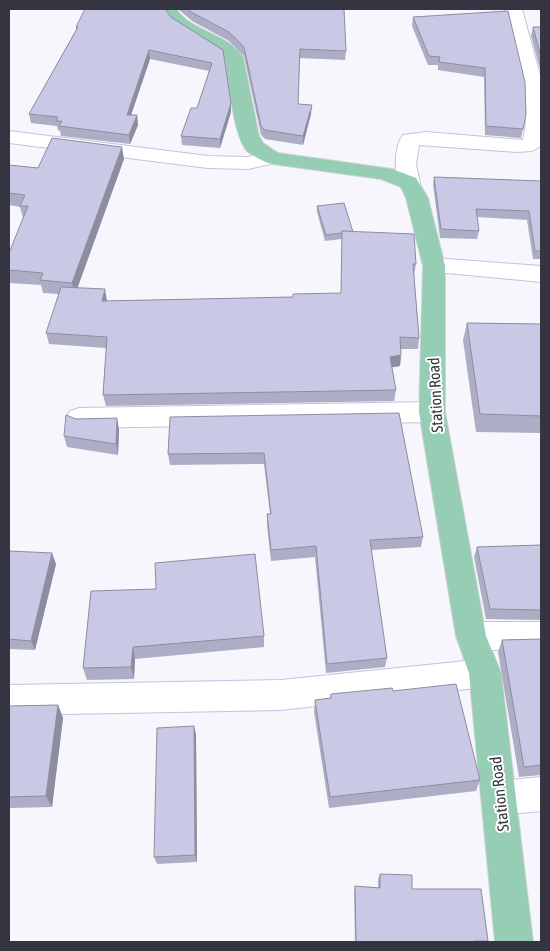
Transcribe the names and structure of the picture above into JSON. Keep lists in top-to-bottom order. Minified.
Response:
{"streets":{"main road":["Station Road"]}}
